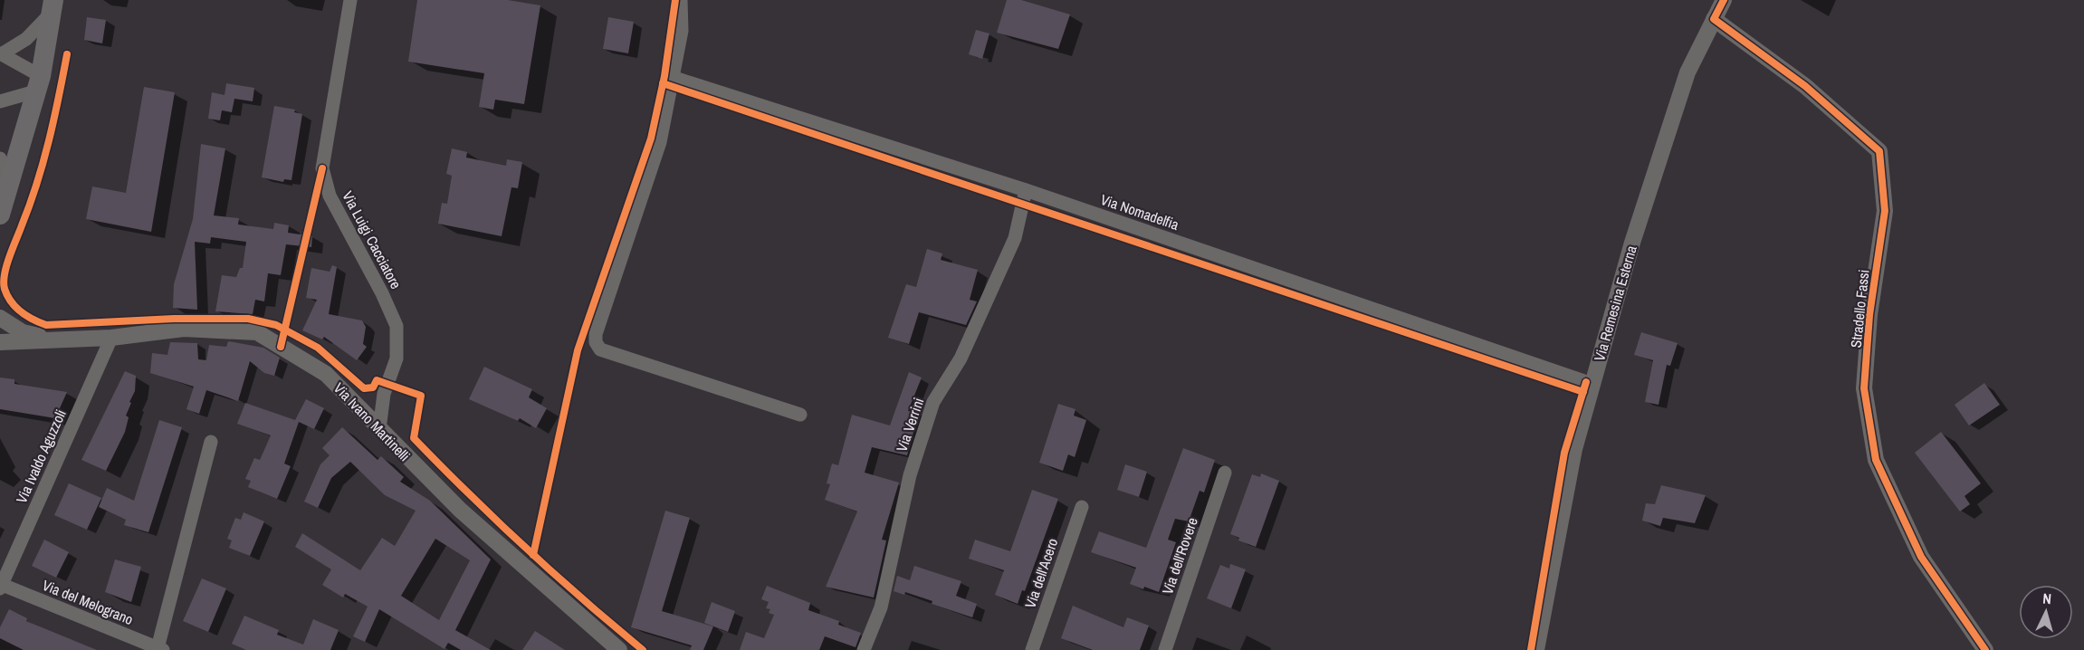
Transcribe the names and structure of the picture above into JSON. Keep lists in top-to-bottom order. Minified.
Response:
{"streets":{"street":["Via Nomadelfia","Via Luigi Cacciatore","Via Remesina Esterna","Stradello Fassi","Via Ivano Martinelli","Via Verrini","Via Ivaldo Aguzzoli","Via dell'Rovere","Via dell'Acero","Via del Melograno"]},"crossings":[["Via Nomadelfia","Via Remesina Esterna"],["Via Nomadelfia","Via Verrini"],["Via Luigi Cacciatore","Via Ivano Martinelli"],["Via Remesina Esterna","Stradello Fassi"],["Via Ivano Martinelli","Via Ivaldo Aguzzoli"],["Via Ivaldo Aguzzoli","Via del Melograno"]],"north":"top"}
